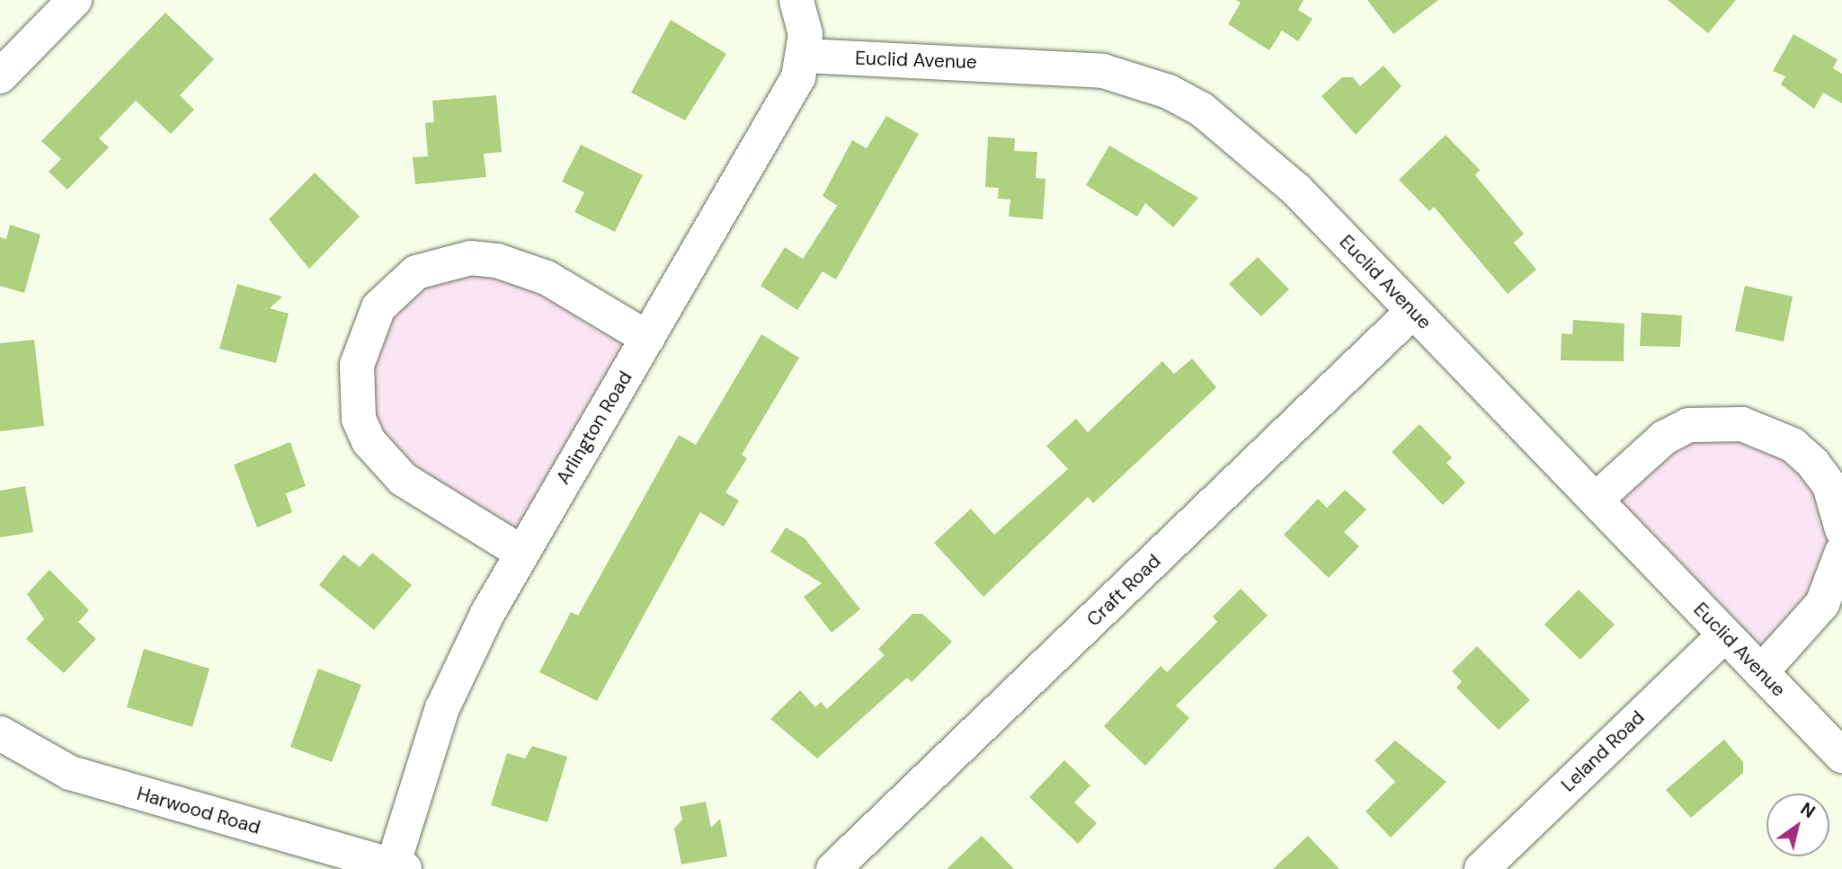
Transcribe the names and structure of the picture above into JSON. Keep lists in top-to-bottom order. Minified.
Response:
{"streets":{"street":["Euclid Avenue","Arlington Road","Craft Road","Leland Road","Harwood Road"]},"crossings":[["Euclid Avenue","Arlington Road"],["Euclid Avenue","Craft Road"],["Euclid Avenue","Leland Road"],["Arlington Road","Harwood Road"]],"north":"top right"}
